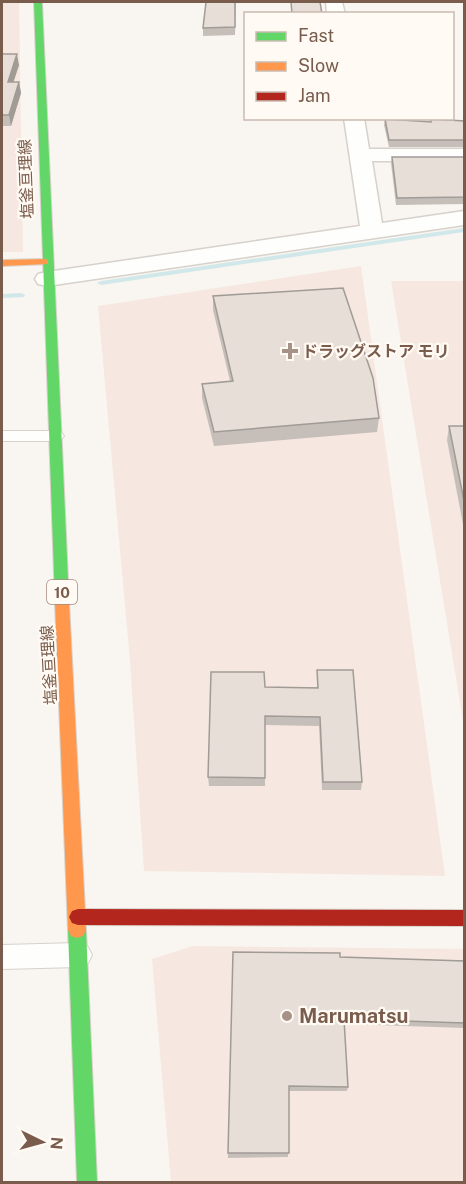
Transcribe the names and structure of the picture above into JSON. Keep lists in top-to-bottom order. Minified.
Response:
{"streets":{"main road":["塩釜亘理線","10"]},"places":{"health":["ドラッグストア モリ"],"other":["Marumatsu"]},"legend":["Fast","Slow","Jam"],"north":"right"}
